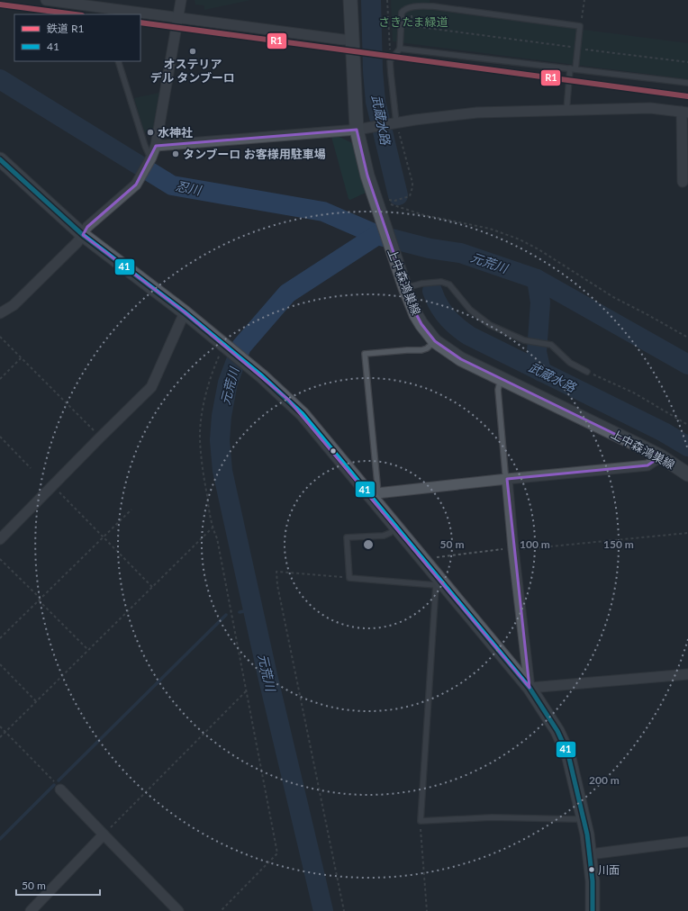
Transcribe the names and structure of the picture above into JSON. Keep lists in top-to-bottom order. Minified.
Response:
{"streets":{"street":["上中森鴻巣線"]},"water":["武蔵水路","忍川","元荒川"],"parks":["さきたま緑道"],"places":["オステリア デル タンブーロ","水神社","タンブーロ お客様用駐車場","川面"],"lines":["rail line R1","transit line 41"],"legend":["鉄道 R1","41"],"scale_bar":"50 m","rings":["50 m","100 m","150 m","200 m"]}
